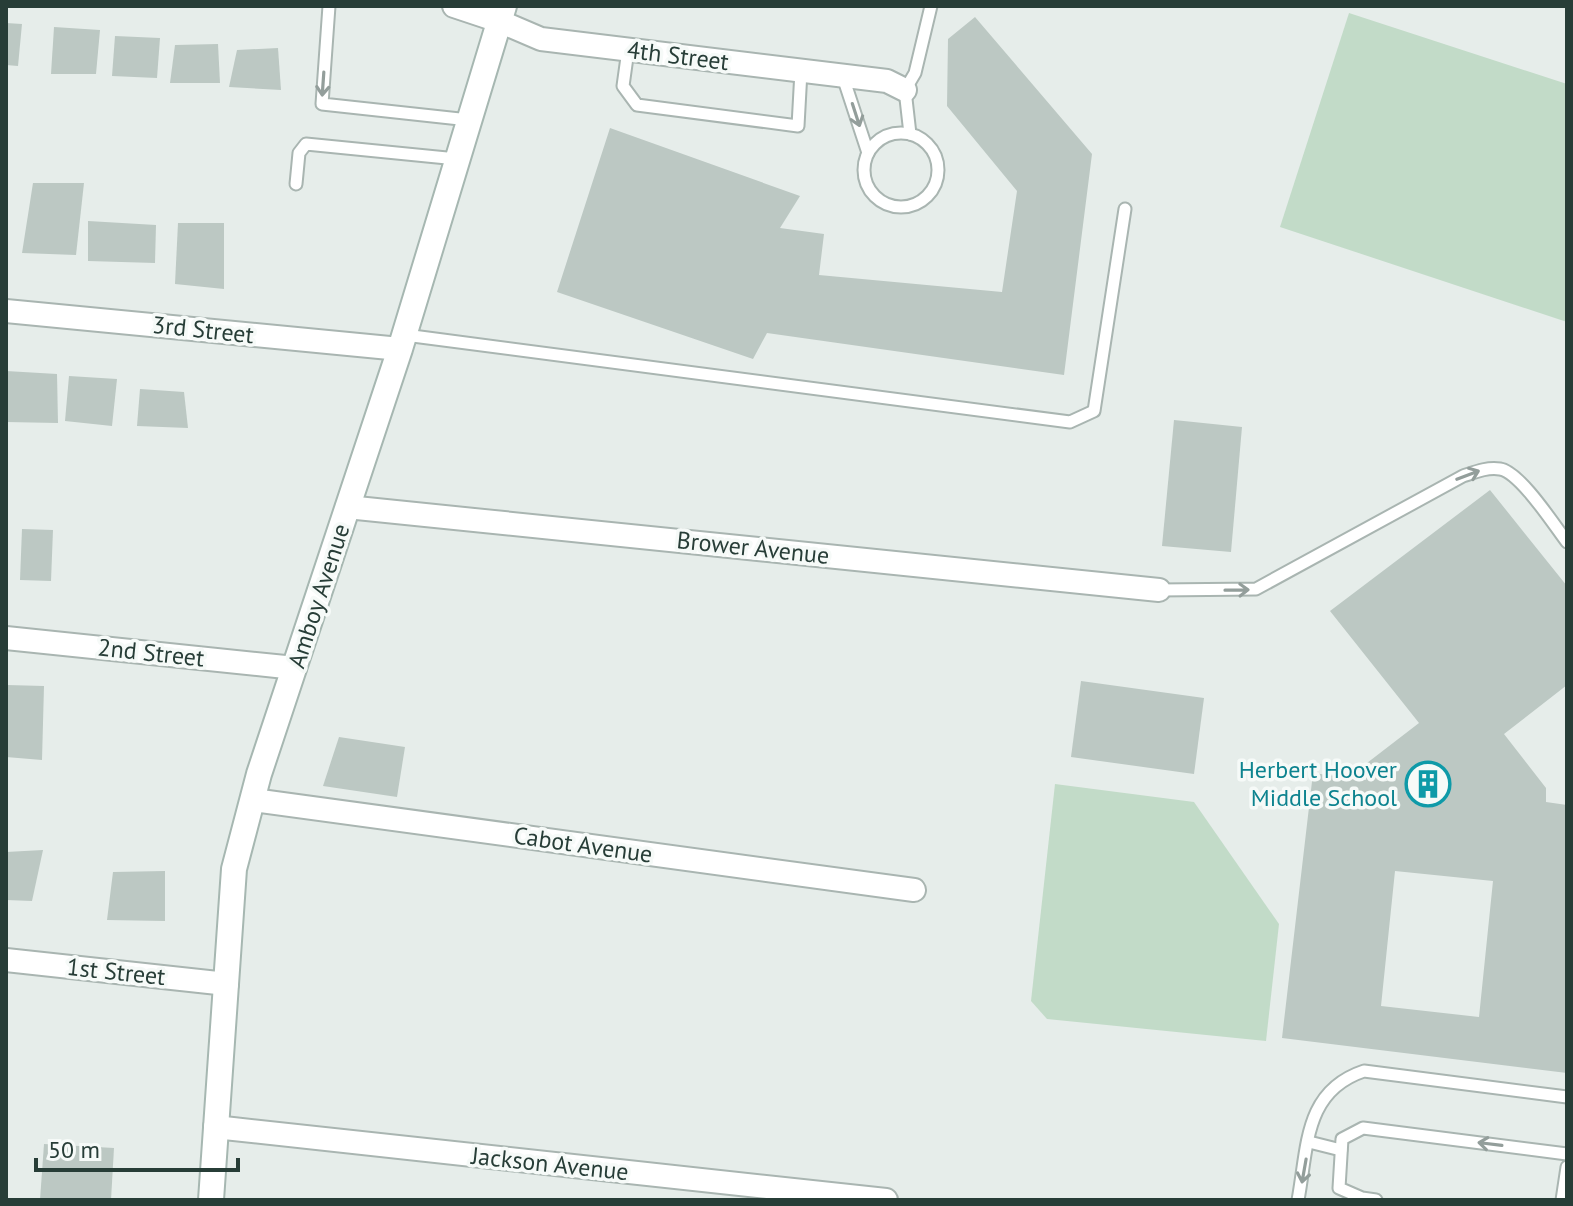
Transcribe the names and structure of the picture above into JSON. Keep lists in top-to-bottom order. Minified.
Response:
{"streets":{"street":["4th Street","3rd Street","Brower Avenue","Amboy Avenue","2nd Street","Cabot Avenue","1st Street","Jackson Avenue"]},"crossings":[["4th Street","Amboy Avenue"],["3rd Street","Amboy Avenue"],["Brower Avenue","Amboy Avenue"],["Amboy Avenue","2nd Street"],["Amboy Avenue","Cabot Avenue"],["Amboy Avenue","1st Street"],["Amboy Avenue","Jackson Avenue"]],"places":{"building":["Herbert Hoover Middle School"]},"scale_bar":"50 m"}
